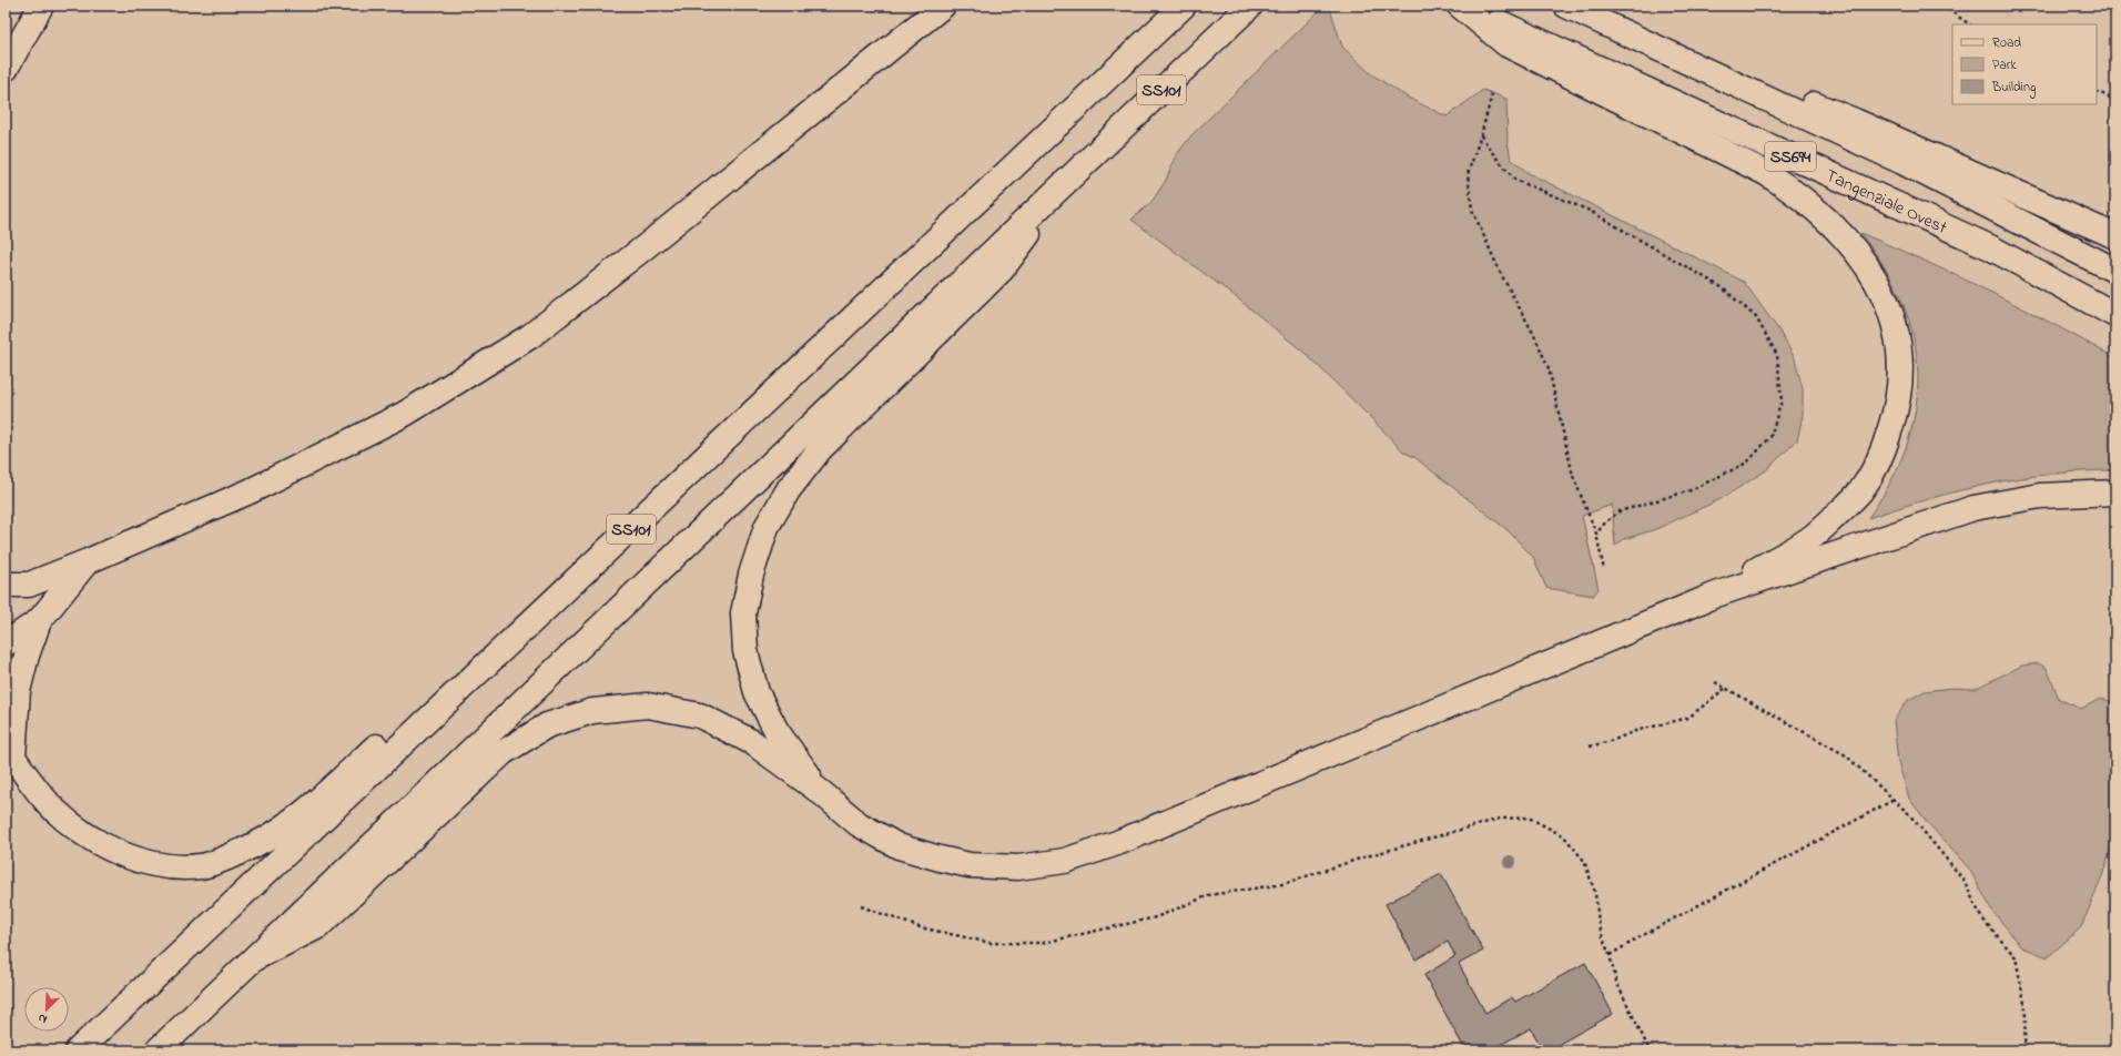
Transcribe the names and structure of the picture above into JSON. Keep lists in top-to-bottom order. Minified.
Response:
{"streets":{"main road":["SS101","SS694","Tangenziale Ovest"]},"legend":["Road","Park","Building"],"north":"bottom left"}
